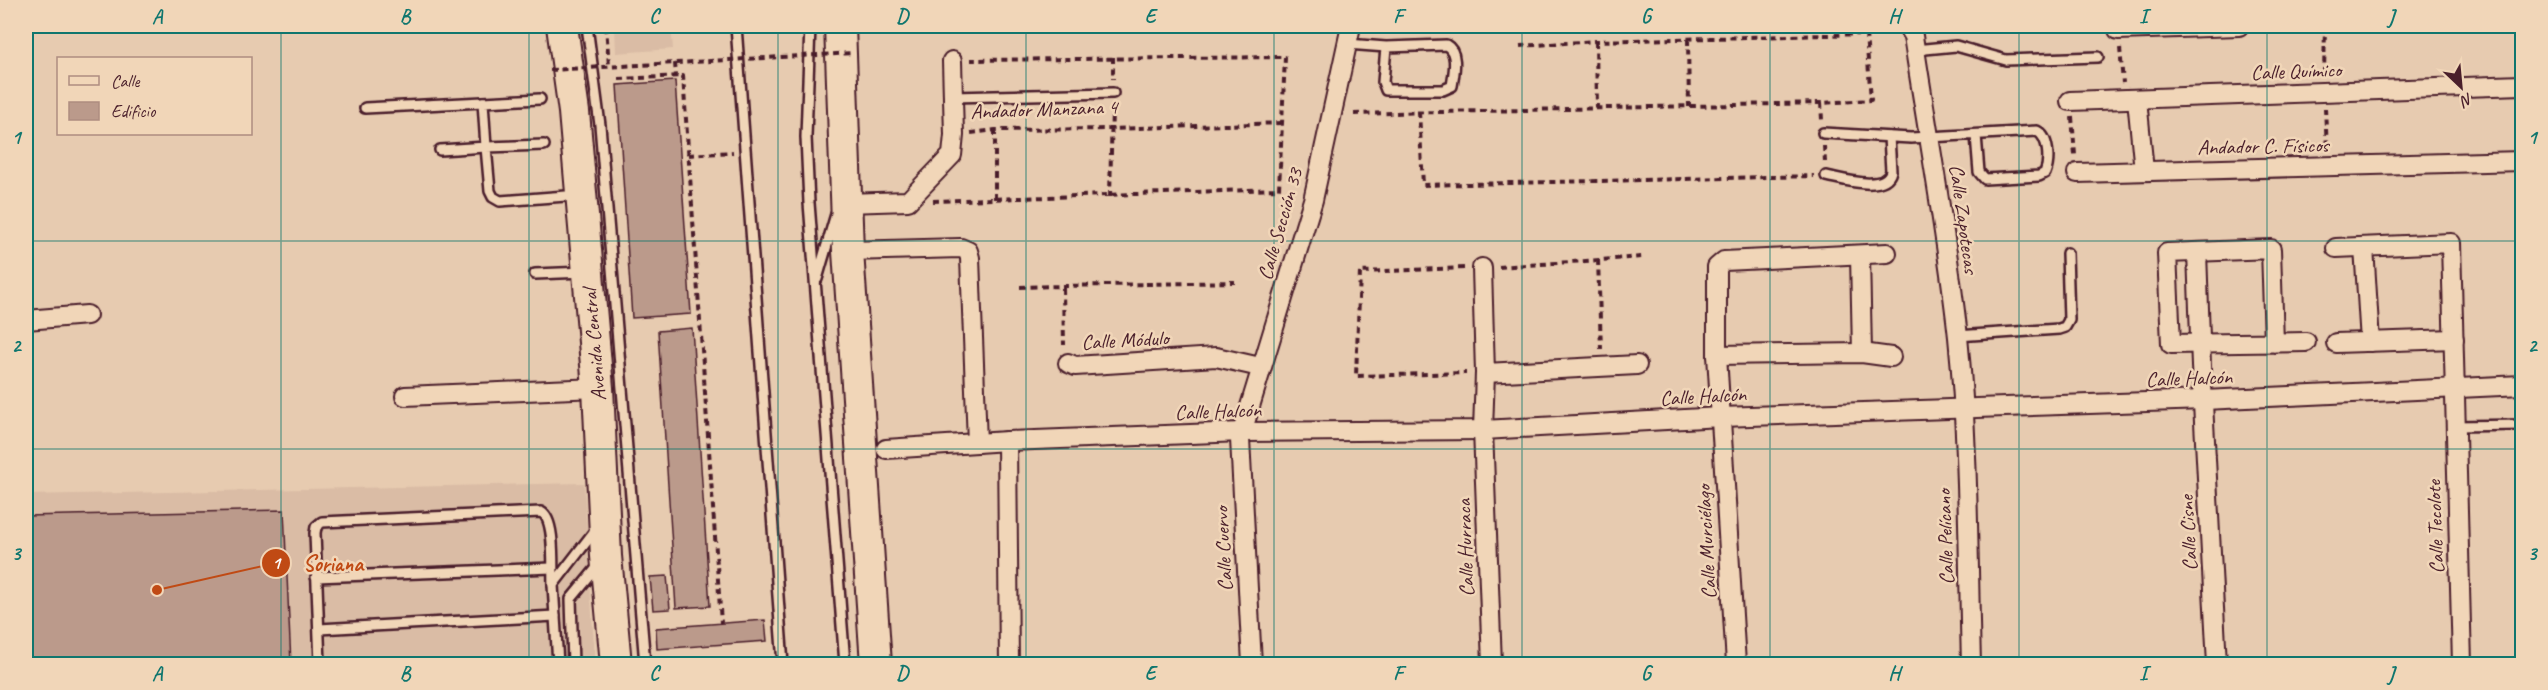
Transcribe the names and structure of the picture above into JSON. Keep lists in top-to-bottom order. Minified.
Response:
{"streets":{"highway":["Avenida Central"],"street":["Calle Químico","Andador Manzana 4","Andador C. Físicos","Calle Zapotecas","Calle Sección 33","Calle Módulo","Calle Halcón","Calle Tecolote","Calle Cisne","Calle Pelícano","Calle Murciélago","Calle Hurraca","Calle Cuervo"]},"crossings":[["Calle Zapotecas","Calle Halcón"],["Calle Zapotecas","Calle Pelícano"],["Calle Sección 33","Calle Módulo"],["Calle Sección 33","Calle Halcón"],["Calle Sección 33","Calle Cuervo"],["Calle Halcón","Calle Tecolote"],["Calle Halcón","Calle Cisne"],["Calle Halcón","Calle Pelícano"],["Calle Halcón","Calle Murciélago"],["Calle Halcón","Calle Hurraca"],["Calle Halcón","Calle Cuervo"]],"places":["Soriana"],"legend":["Calle","Edificio"],"north":"bottom right","grid":{"columns":["A","B","C","D","E","F","G","H","I","J"],"rows":["1","2","3"]}}
